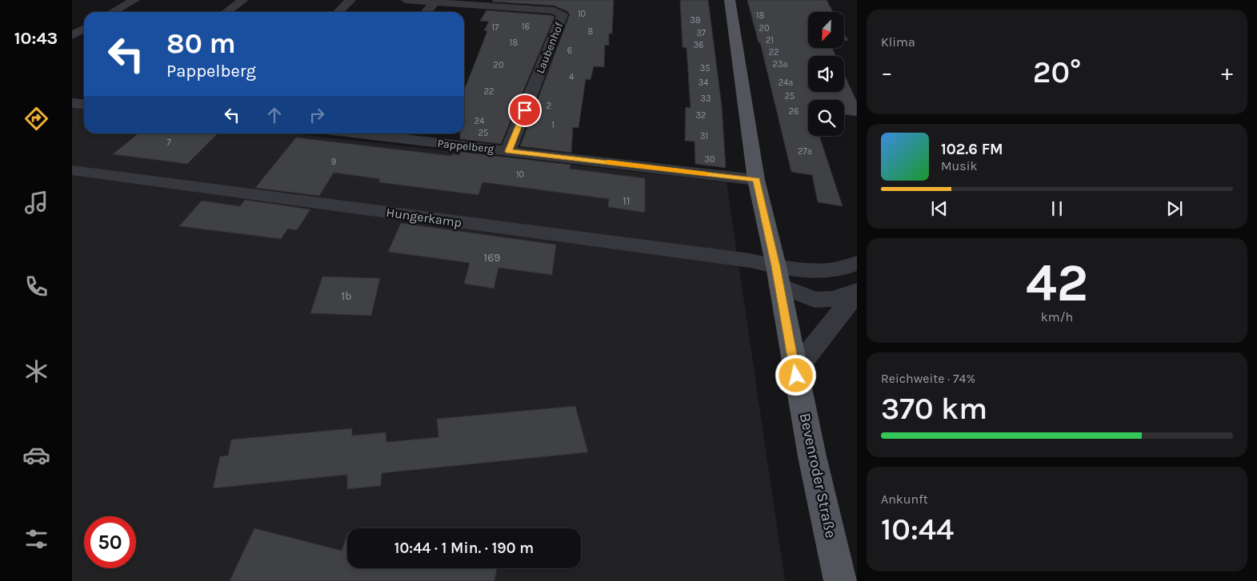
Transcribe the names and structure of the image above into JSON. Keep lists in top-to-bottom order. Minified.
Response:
{"streets":{"main road":["Bevenroder Straße"],"street":["Laubenhof","Pappelberg","Hungerkamp"]},"crossings":[["Laubenhof","Pappelberg"],["Pappelberg","Bevenroder Straße"],["Hungerkamp","Bevenroder Straße"]],"house_numbers":["10","18","38","16","17","20","8","37","21","18","36","6","22","23a","20","35","4","34","24a","22","25","33","2","26","32","24","1","25","31","7","27a","30","9","10","11","169","1b"],"north":"bottom left","page":{"tabs":"10:43","tile":["Klima",["42","km/h"],["Reichweite · 74%","370 km"],["Ankunft","10:44"]],"turn":["80 m","Pappelberg"],"heat":["−","20°","+"],"song":["102.6 FM","Musik"],"limit":"50","trip":"10:44 · 1 Min. · 190 m"}}
